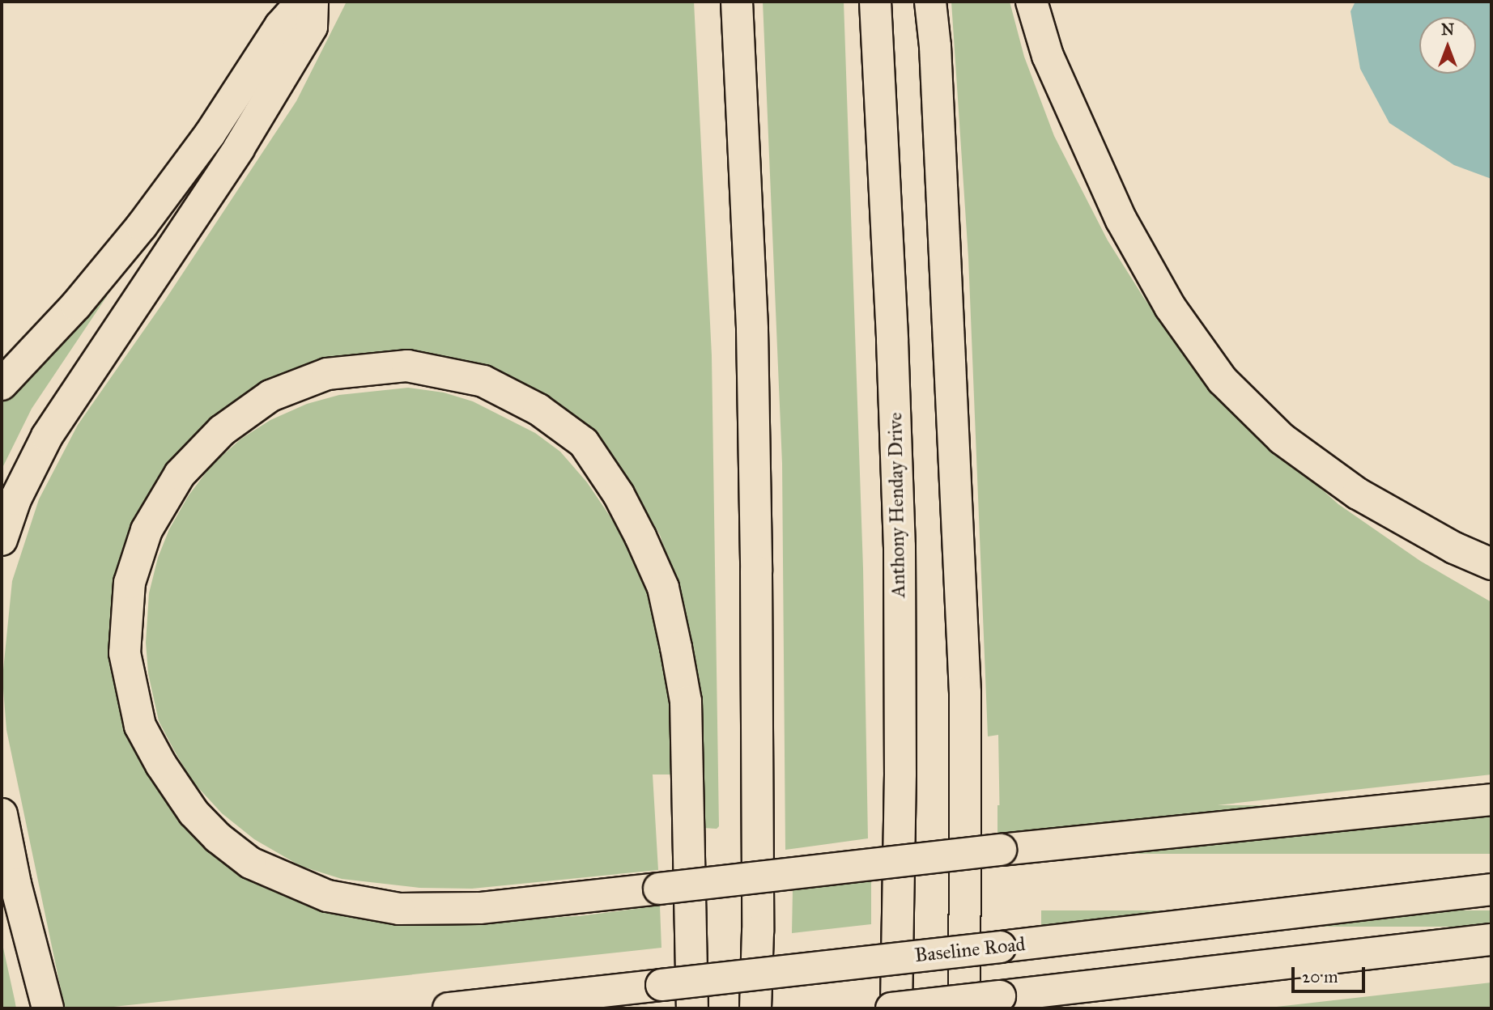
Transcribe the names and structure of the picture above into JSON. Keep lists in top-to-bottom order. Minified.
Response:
{"streets":{"main road":["Anthony Henday Drive","Baseline Road"]},"scale_bar":"20 m","north":"top"}
